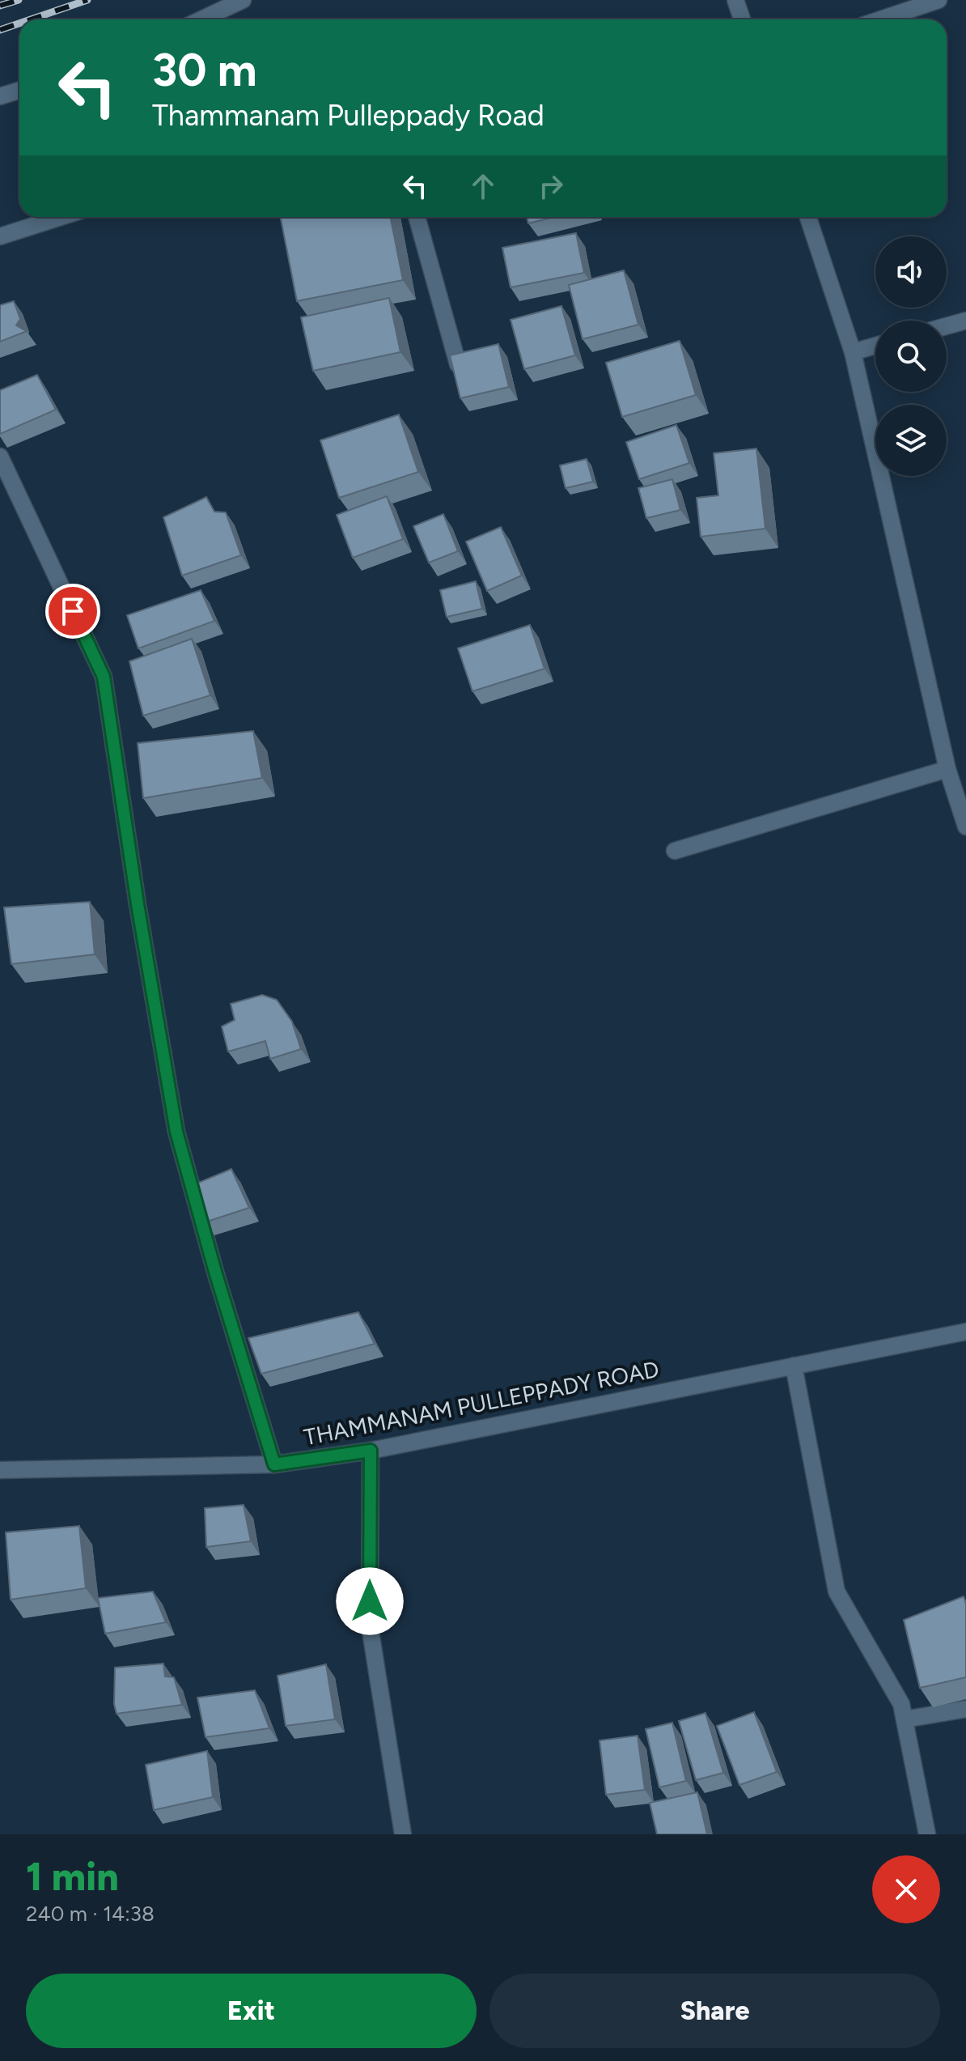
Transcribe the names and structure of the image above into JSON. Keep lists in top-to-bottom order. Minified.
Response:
{"streets":{"street":["THAMMANAM PULLEPPADY ROAD"]},"page":{"turn":["30 m","Thammanam Pulleppady Road"],"heading":["1 min","240 m · 14:38"],"buttons":["Exit","Share"]}}
